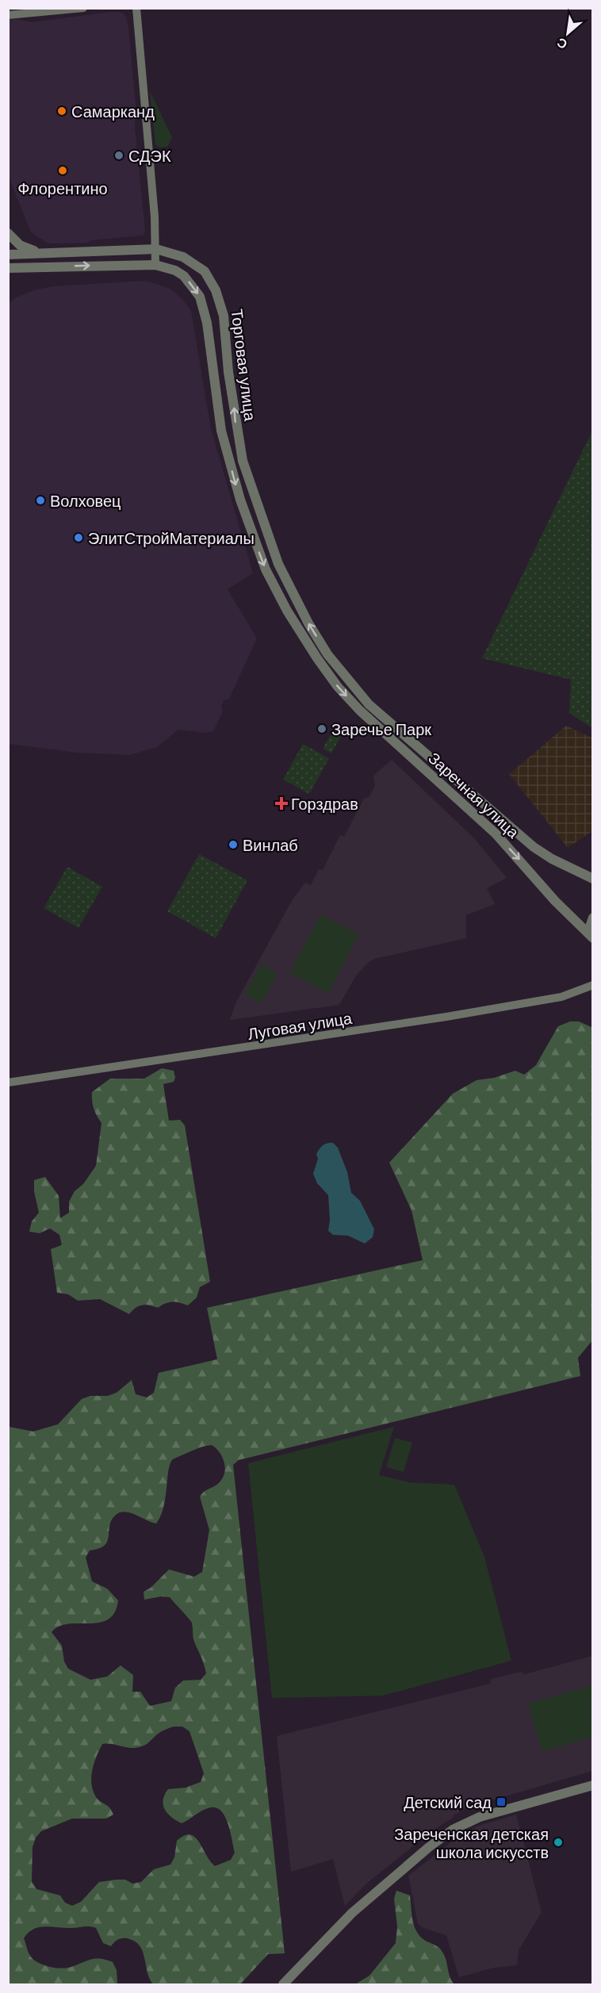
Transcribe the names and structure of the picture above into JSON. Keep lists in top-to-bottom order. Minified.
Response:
{"streets":{"street":["Торговая улица","Заречная улица","Луговая улица"]},"crossings":[["Торговая улица","Заречная улица"]],"places":{"other":["Самарканд","СДЭК","Флорентино","Волховец","ЭлитСтройМатериалы","Заречье Парк","Винлаб","Зареченская детская школа искусств"],"health":["Горздрав"],"transit":["Детский сад"]},"north":"bottom left"}
